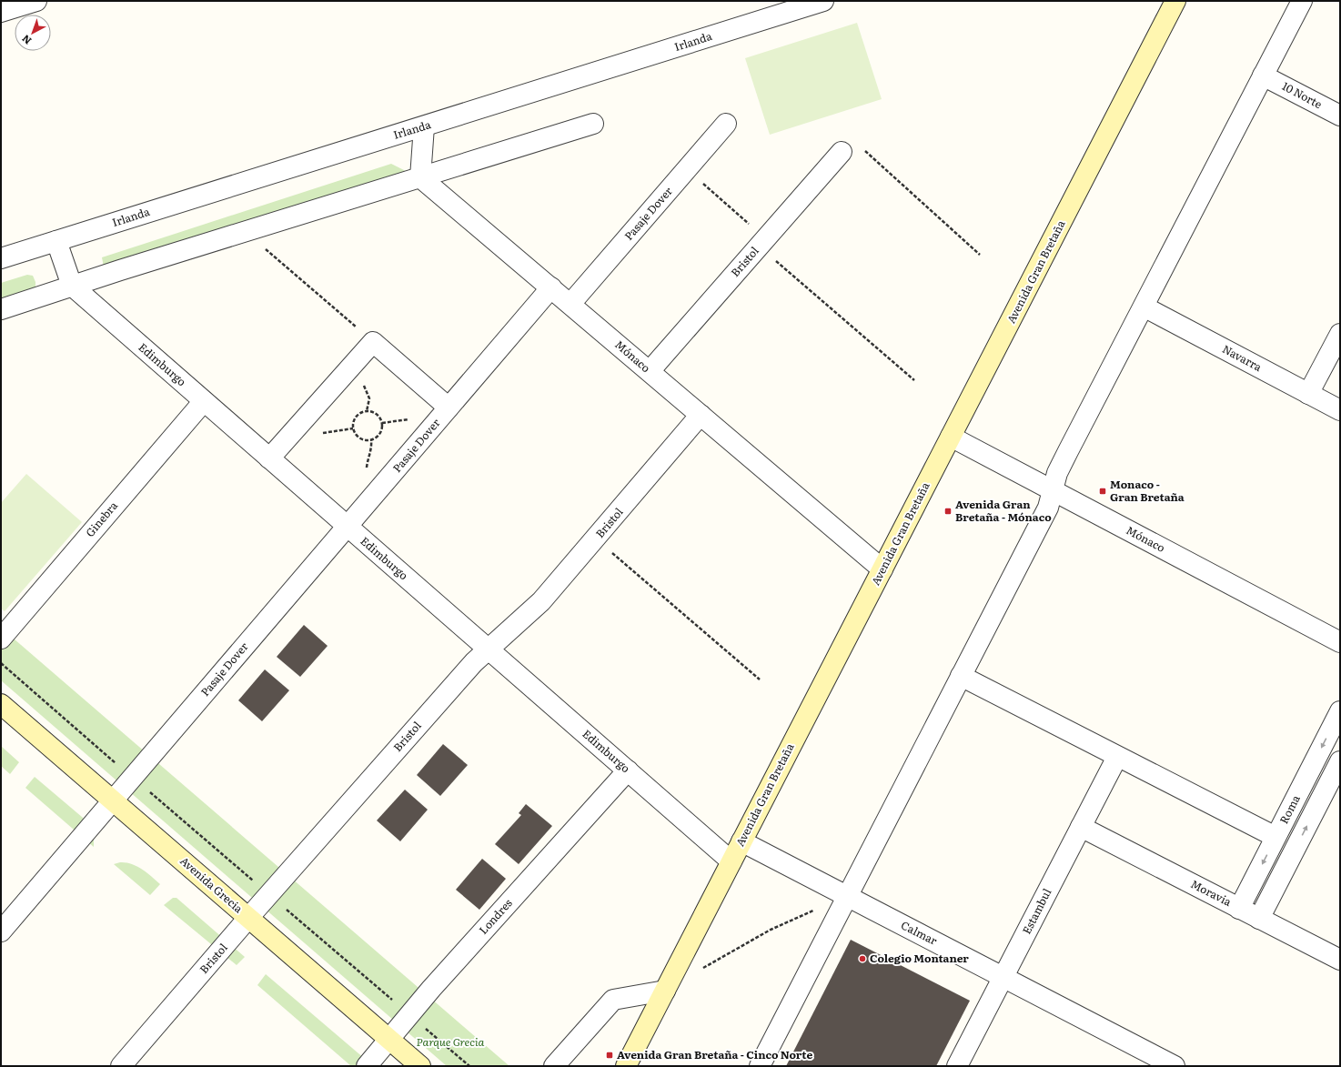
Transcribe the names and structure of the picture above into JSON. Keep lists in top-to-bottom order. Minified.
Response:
{"streets":{"main road":["Avenida Gran Bretaña","Avenida Grecia"],"street":["Irlanda","10 Norte","Pasaje Dover","Bristol","Mónaco","Navarra","Edimburgo","Ginebra","Roma","Moravia","Estambul","Londres","Calmar"]},"crossings":[["Irlanda","Edimburgo"],["Pasaje Dover","Mónaco"],["Pasaje Dover","Edimburgo"],["Pasaje Dover","Avenida Grecia"],["Bristol","Mónaco"],["Bristol","Edimburgo"],["Bristol","Avenida Grecia"],["Avenida Gran Bretaña","Mónaco"],["Avenida Gran Bretaña","Edimburgo"],["Avenida Gran Bretaña","Calmar"],["Edimburgo","Ginebra"],["Edimburgo","Londres"],["Roma","Moravia"],["Avenida Grecia","Londres"],["Moravia","Estambul"],["Estambul","Calmar"]],"parks":["Parque Grecia"],"places":{"transit":["Monaco - Gran Bretaña","Avenida Gran Bretaña - Mónaco","Avenida Gran Bretaña - Cinco Norte"],"other":["Colegio Montaner"]},"north":"bottom left"}
